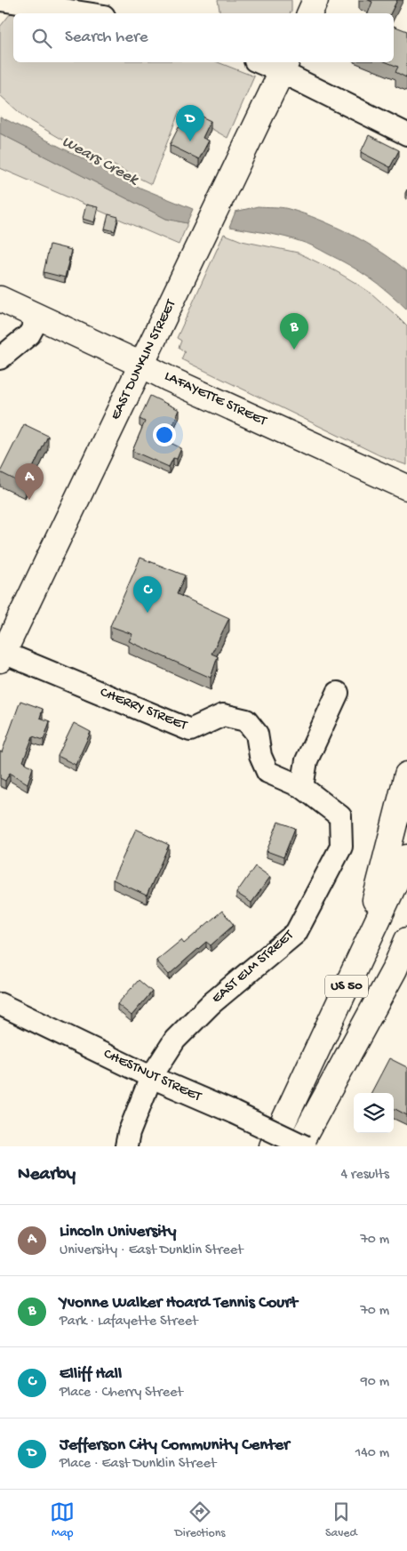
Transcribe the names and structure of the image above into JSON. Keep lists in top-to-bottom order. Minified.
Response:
{"streets":{"main road":["EAST DUNKLIN STREET","LAFAYETTE STREET","US 50"],"street":["CHERRY STREET","EAST ELM STREET","CHESTNUT STREET"]},"crossings":[["EAST DUNKLIN STREET","LAFAYETTE STREET"],["EAST DUNKLIN STREET","CHERRY STREET"],["CHERRY STREET","EAST ELM STREET"],["EAST ELM STREET","CHESTNUT STREET"]],"water":["Wears Creek"],"page":{"search":"Search here","pins":["D","B","A","C"],"heading":["Nearby","4 results"],"list":[{"mark":"A","name":"Lincoln University","note":"University · East Dunklin Street","value":"70 m"},{"mark":"B","name":"Yvonne Walker Hoard Tennis Court","note":"Park · Lafayette Street","value":"70 m"},{"mark":"C","name":"Elliff Hall","note":"Place · Cherry Street","value":"90 m"},{"mark":"D","name":"Jefferson City Community Center","note":"Place · East Dunklin Street","value":"140 m"}],"nav":["Map","Directions","Saved"]}}
